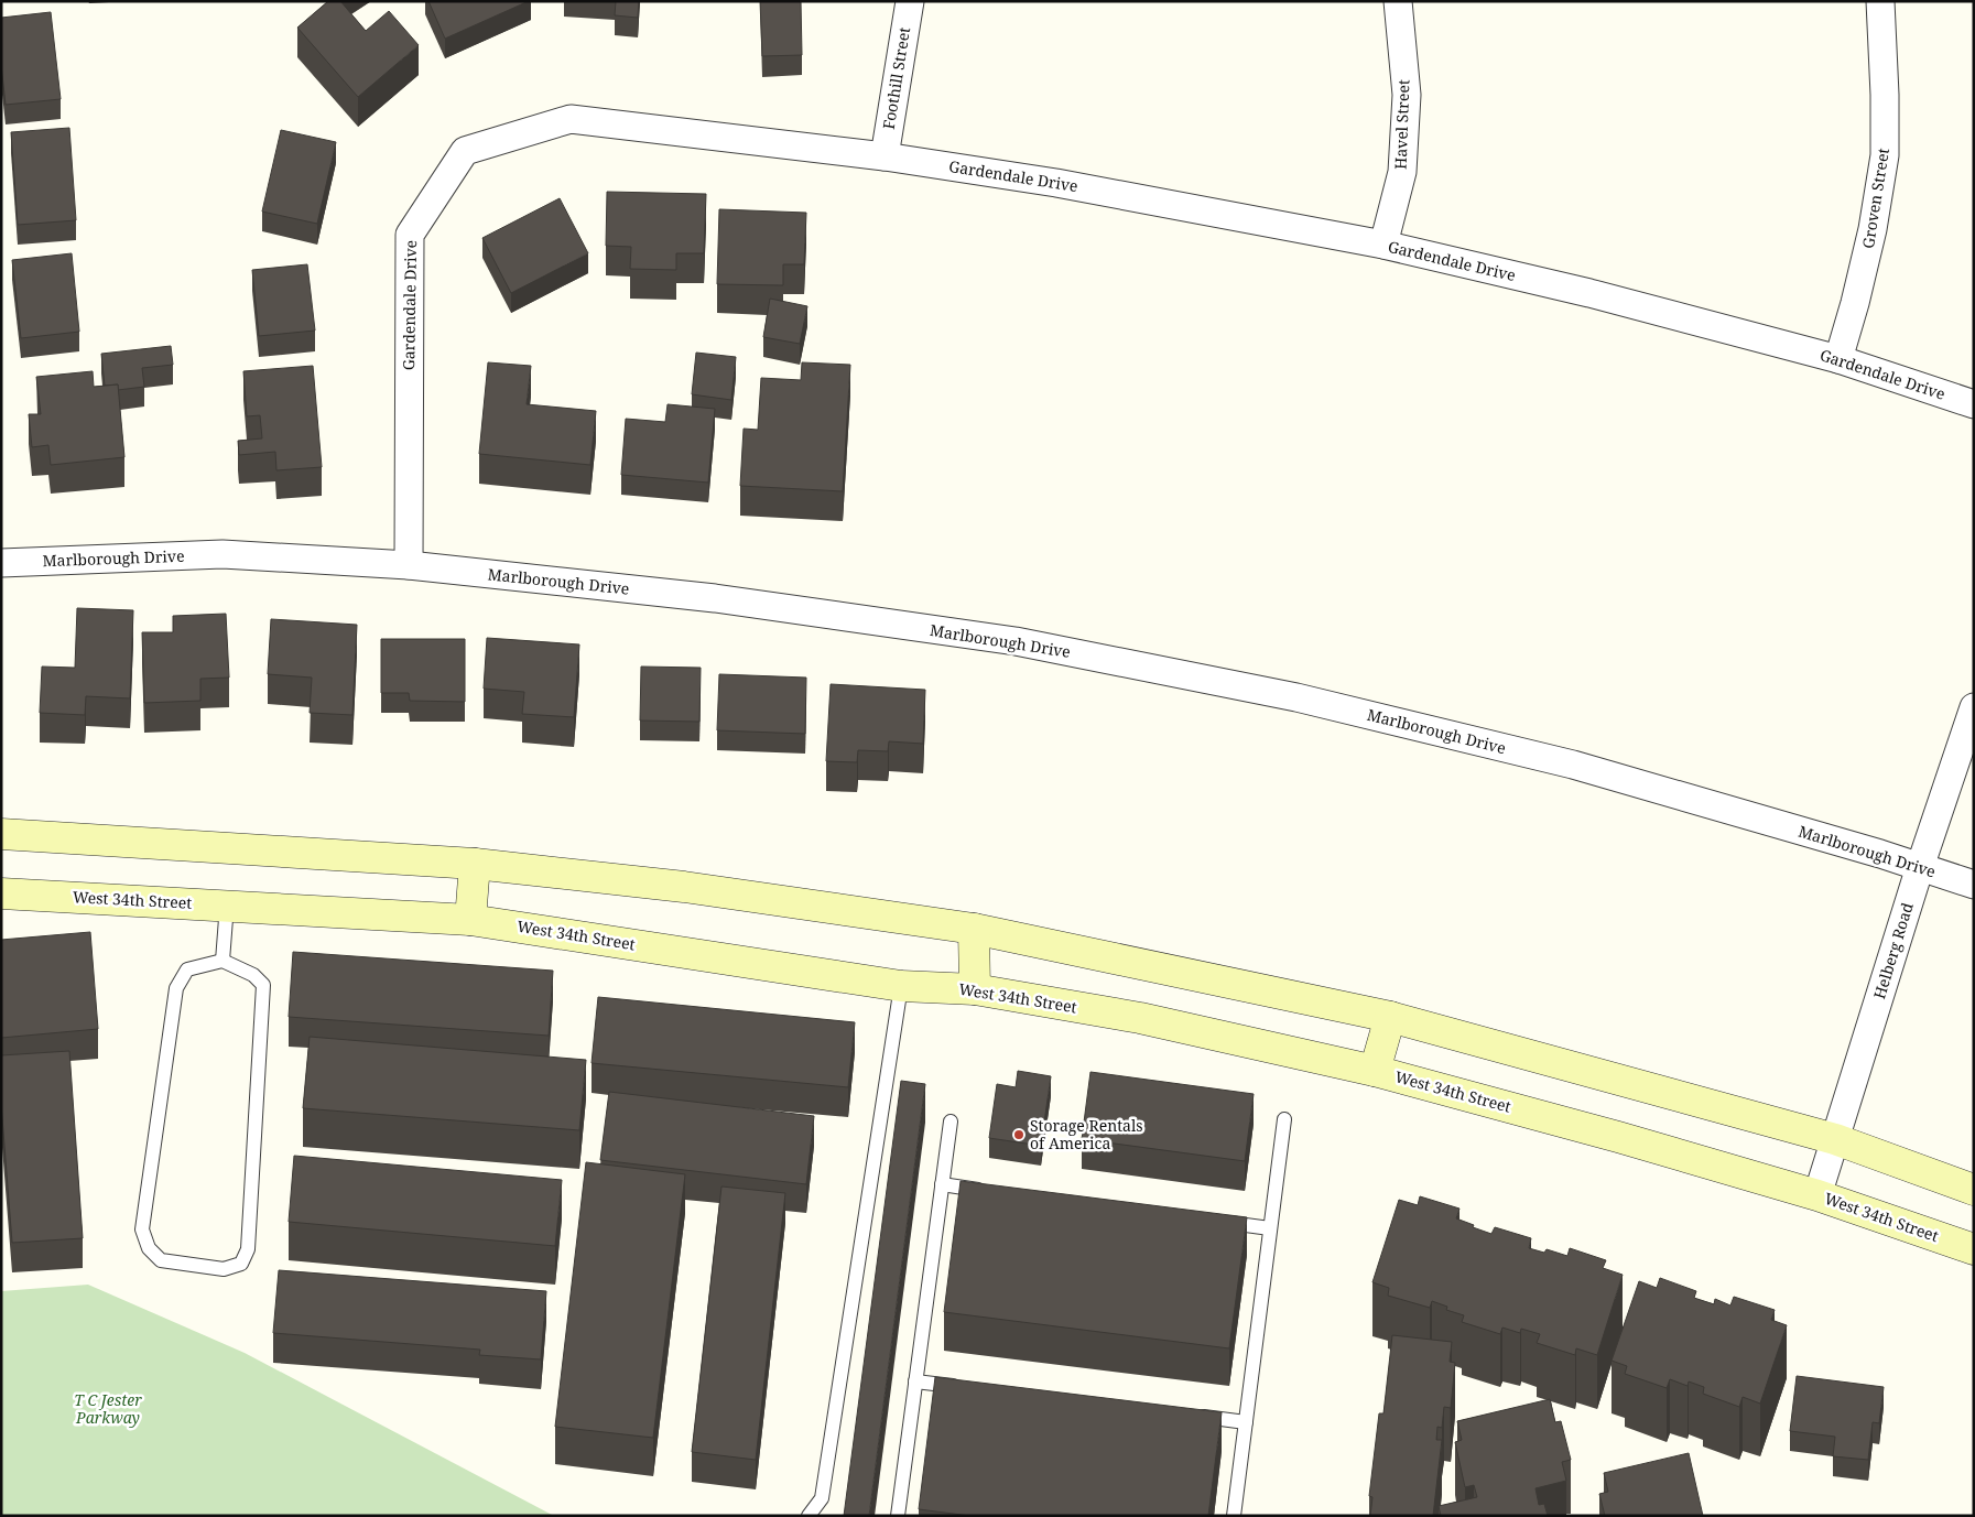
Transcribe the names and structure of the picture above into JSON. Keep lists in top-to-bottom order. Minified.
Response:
{"streets":{"main road":["West 34th Street"],"street":["Foothill Street","Havel Street","Gardendale Drive","Groven Street","Marlborough Drive","Helberg Road"]},"crossings":[["Foothill Street","Gardendale Drive"],["Havel Street","Gardendale Drive"],["Gardendale Drive","Groven Street"],["Gardendale Drive","Marlborough Drive"],["Marlborough Drive","Helberg Road"],["West 34th Street","Helberg Road"]],"parks":["T C Jester Parkway"],"places":["Storage Rentals of America"]}
